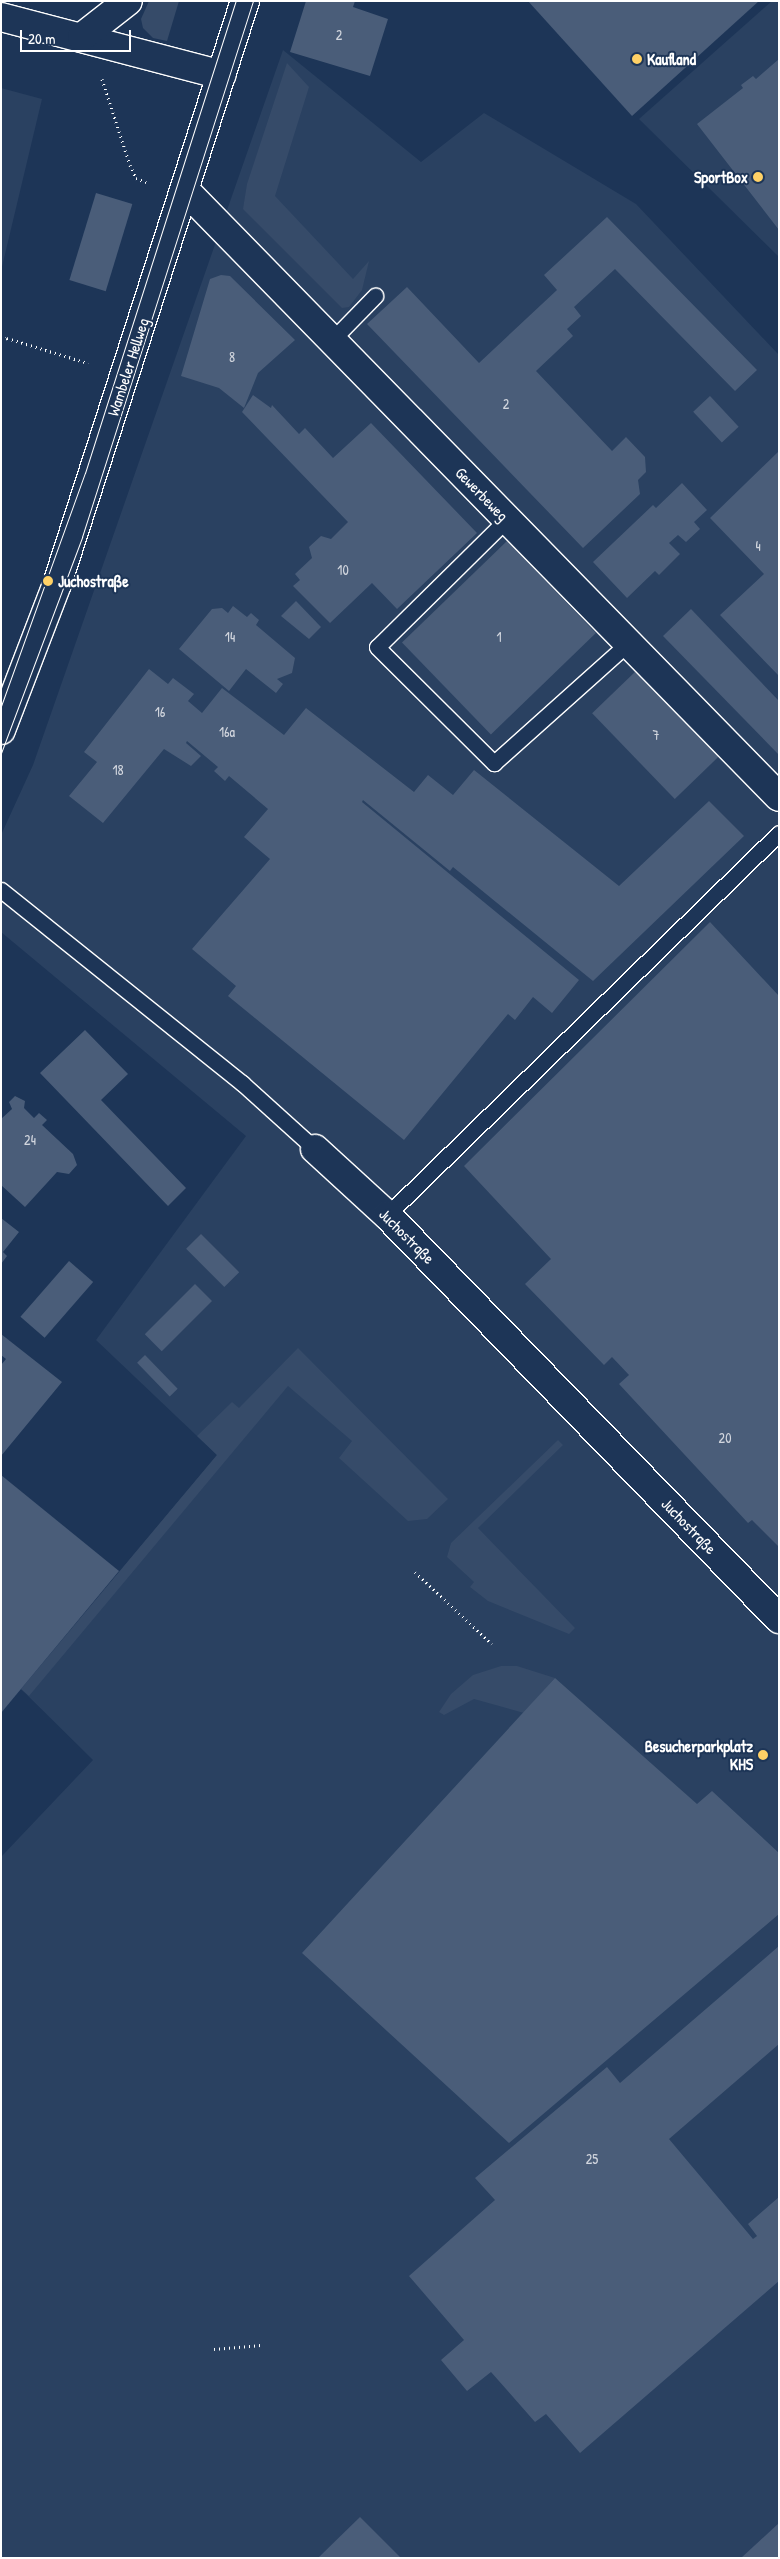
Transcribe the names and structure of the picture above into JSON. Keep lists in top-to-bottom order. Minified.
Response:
{"streets":{"street":["Wambeler Hellweg","Gewerbeweg","Juchostraße"]},"crossings":[["Wambeler Hellweg","Gewerbeweg"]],"places":["Kaufland","SportBox","Juchostraße","Besucherparkplatz KHS"],"house_numbers":["2","8","2","4","10","14","1","16","16a","7","18","24","20","25"],"scale_bar":"20 m"}
